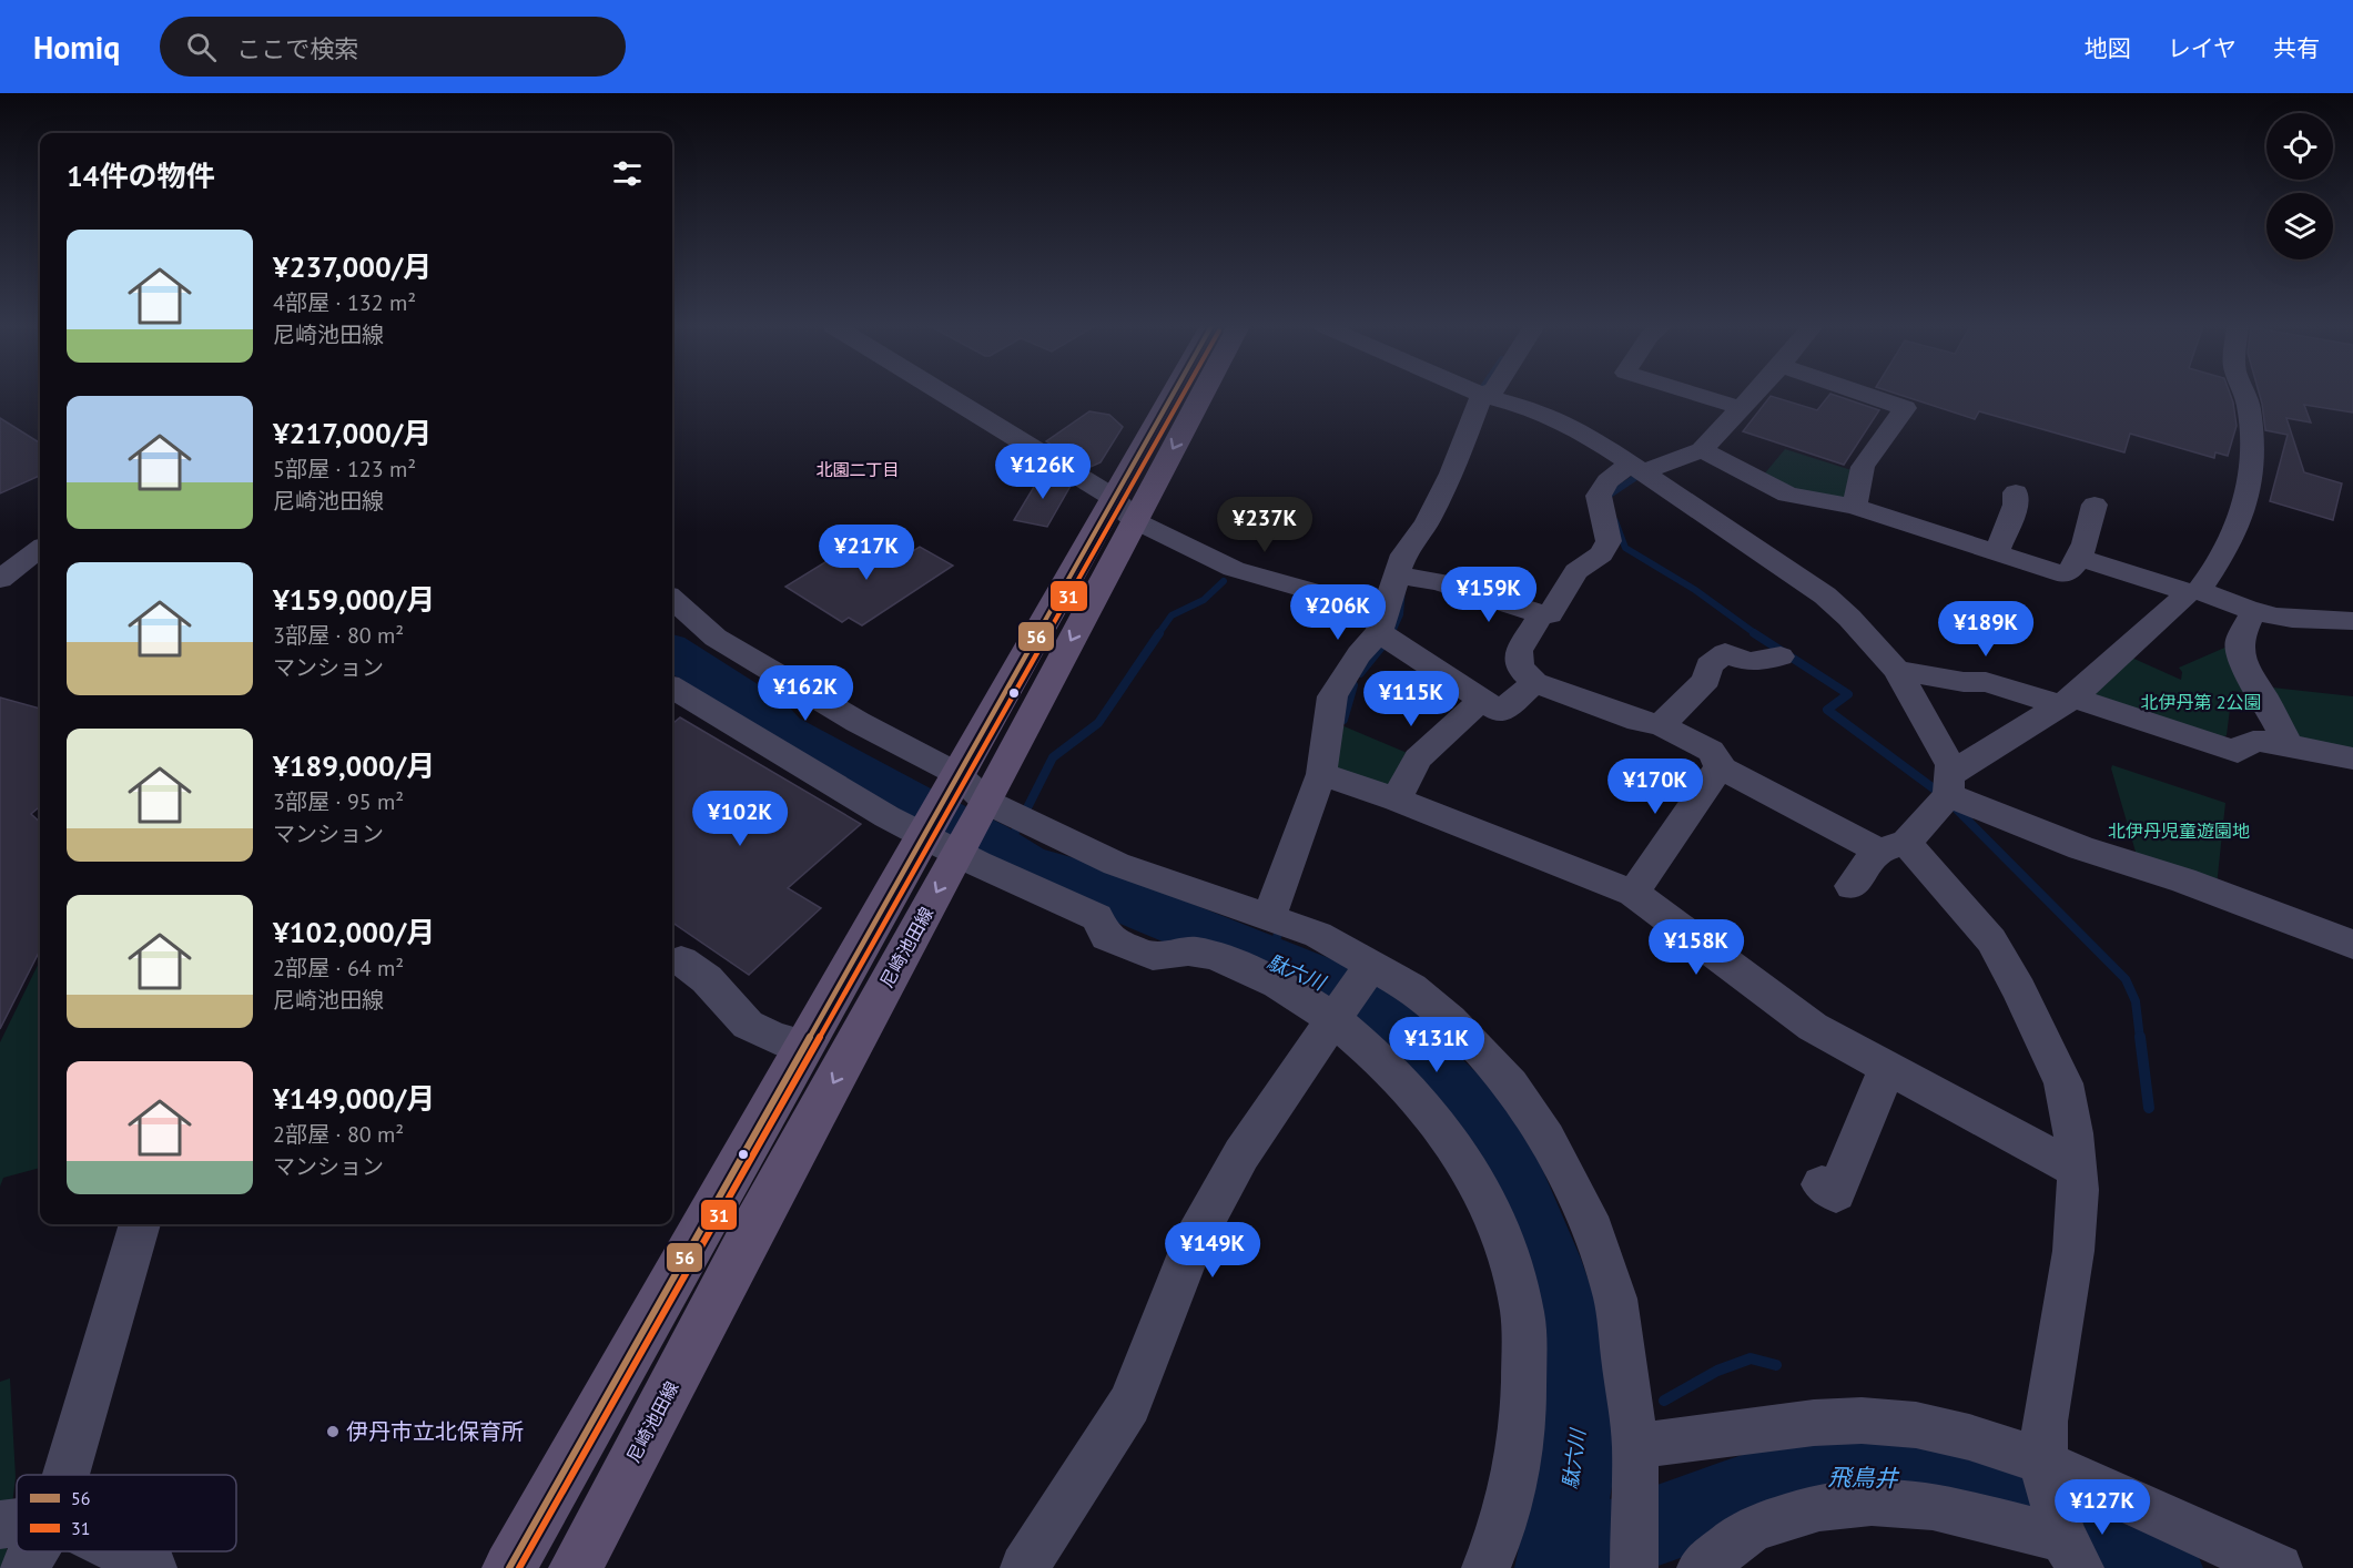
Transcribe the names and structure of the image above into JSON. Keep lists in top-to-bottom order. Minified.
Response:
{"streets":{"main road":["尼崎池田線"]},"districts":["北園二丁目"],"water":["駄六川","飛鳥井"],"parks":["北伊丹第 2公園","北伊丹児童遊園地"],"places":["伊丹市立北保育所"],"lines":["transit line 56","transit line 31"],"legend":["56","31"],"page":{"header":"Homiq","search":"ここで検索","nav":["地図","レイヤ","共有"],"heading":"14件の物件","list":[{"name":"¥237,000/月","note":"4部屋 · 132 m² · 尼崎池田線"},{"name":"¥217,000/月","note":"5部屋 · 123 m² · 尼崎池田線"},{"name":"¥159,000/月","note":"3部屋 · 80 m² · マンション"},{"name":"¥189,000/月","note":"3部屋 · 95 m² · マンション"},{"name":"¥102,000/月","note":"2部屋 · 64 m² · 尼崎池田線"},{"name":"¥149,000/月","note":"2部屋 · 80 m² · マンション"}],"price":["¥126K","¥237K","¥217K","¥159K","¥206K","¥189K","¥162K","¥115K","¥170K","¥102K","¥158K","¥131K","¥149K","¥127K"]}}
